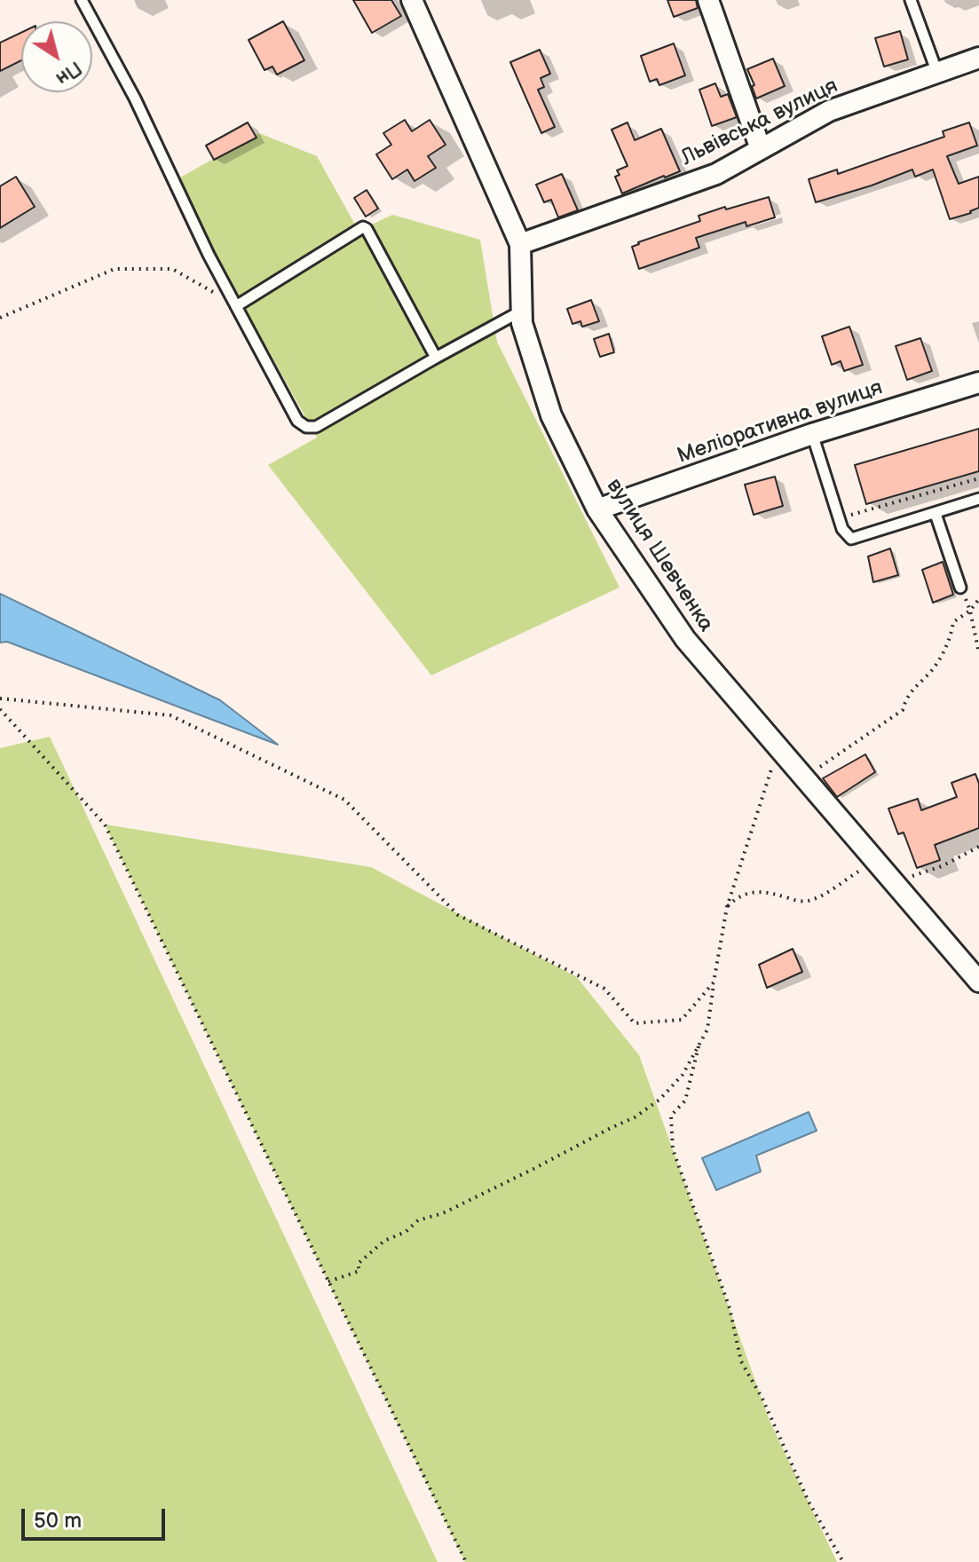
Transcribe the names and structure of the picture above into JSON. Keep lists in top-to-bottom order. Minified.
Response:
{"streets":{"street":["Львівська вулиця","Меліоративна вулиця","вулиця Шевченка"]},"crossings":[["Львівська вулиця","вулиця Шевченка"],["Меліоративна вулиця","вулиця Шевченка"]],"scale_bar":"50 m","north":"bottom right"}
